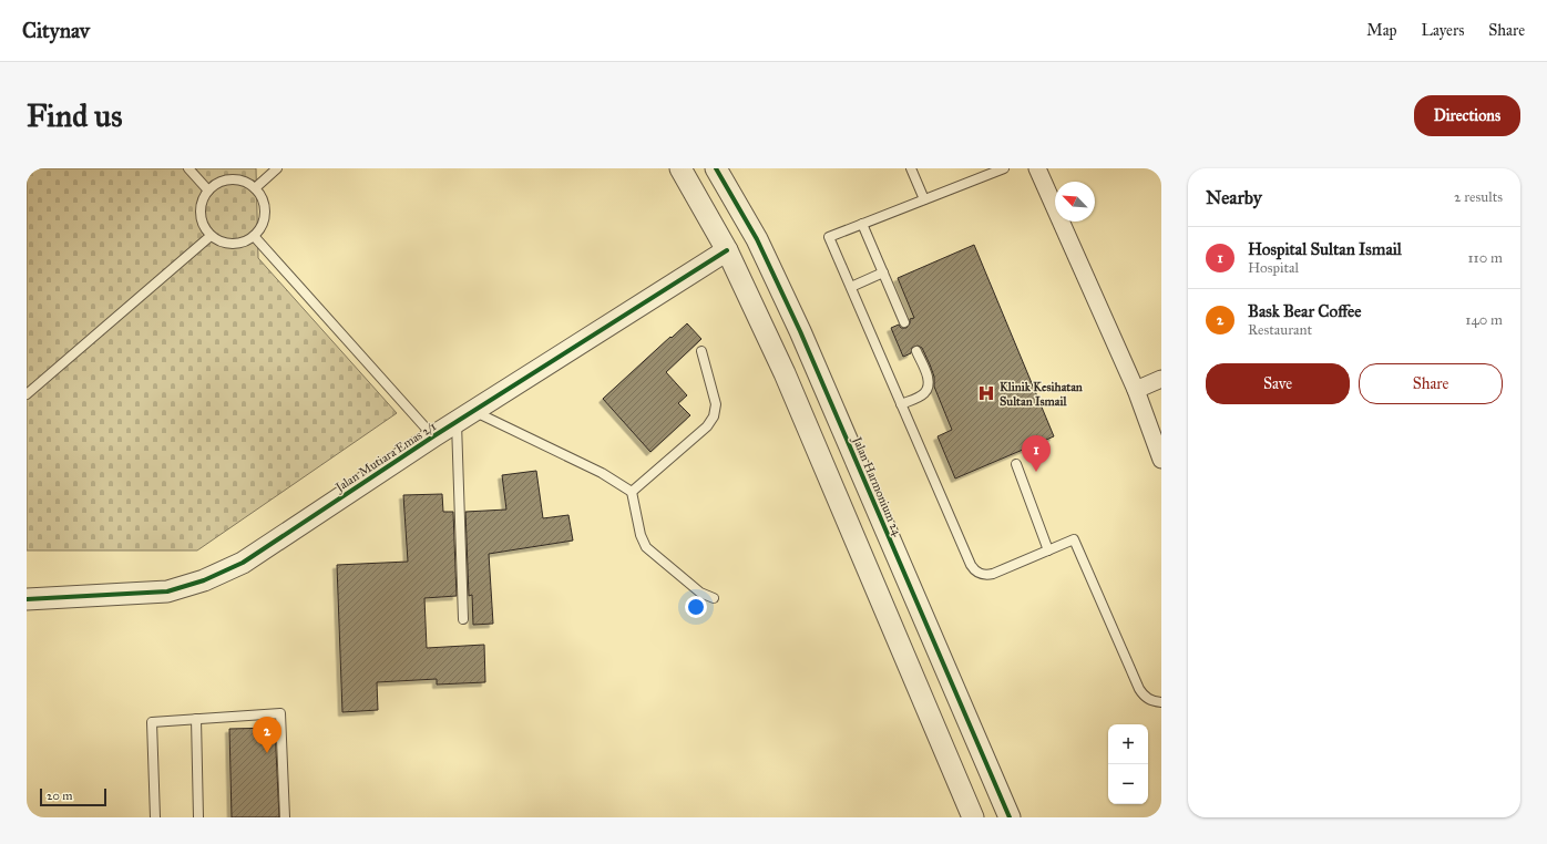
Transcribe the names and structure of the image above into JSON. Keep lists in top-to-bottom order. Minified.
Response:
{"streets":{"street":["Jalan Mutiara Emas 2/1","Jalan Harmonium 24"]},"places":{"hospital":["Klinik Kesihatan Sultan Ismail"]},"scale_bar":"20 m","north":"top left","page":{"header":"Citynav","nav":["Map","Layers","Share"],"buttons":["Directions",["Save","Share"]],"title":"Find us","heading":["Nearby","2 results"],"list":[{"mark":"1","name":"Hospital Sultan Ismail","note":"Hospital","value":"110 m"},{"mark":"2","name":"Bask Bear Coffee","note":"Restaurant","value":"140 m"}],"pins":["1","2"],"map_buttons":["+","−"],"scale":"20 m"}}
